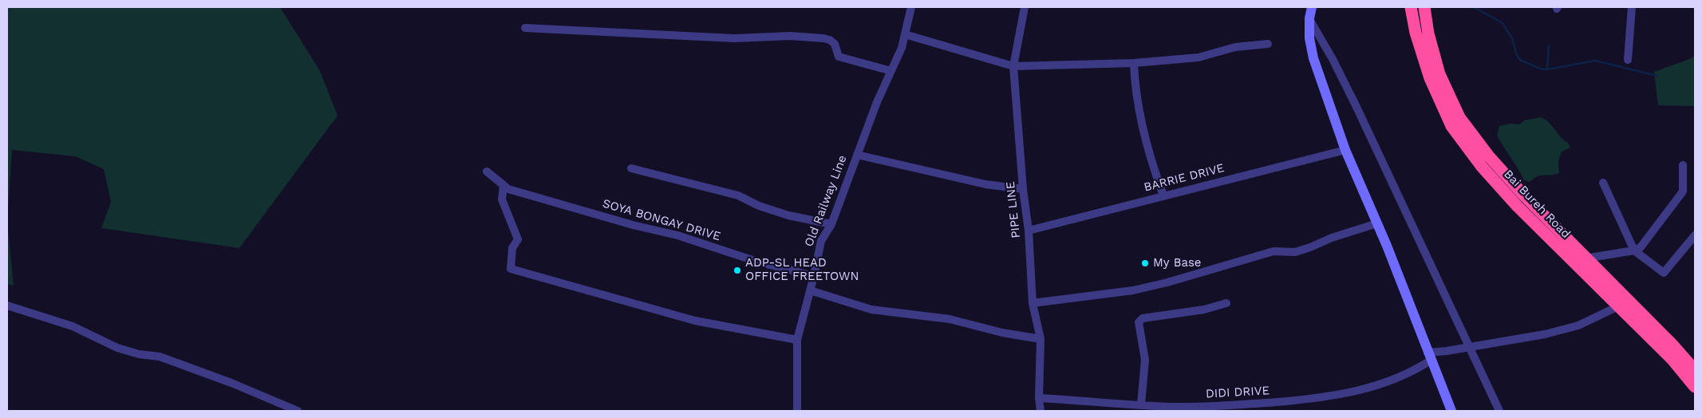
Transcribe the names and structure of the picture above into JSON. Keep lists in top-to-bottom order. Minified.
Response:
{"streets":{"highway":["Bai Bureh Road"],"street":["BARRIE DRIVE","Old Railway Line","PIPE LINE","SOYA BONGAY DRIVE","DIDI DRIVE"]},"crossings":[["BARRIE DRIVE","PIPE LINE"],["Old Railway Line","SOYA BONGAY DRIVE"],["PIPE LINE","DIDI DRIVE"]],"places":["My Base","ADP-SL HEAD OFFICE FREETOWN"]}
